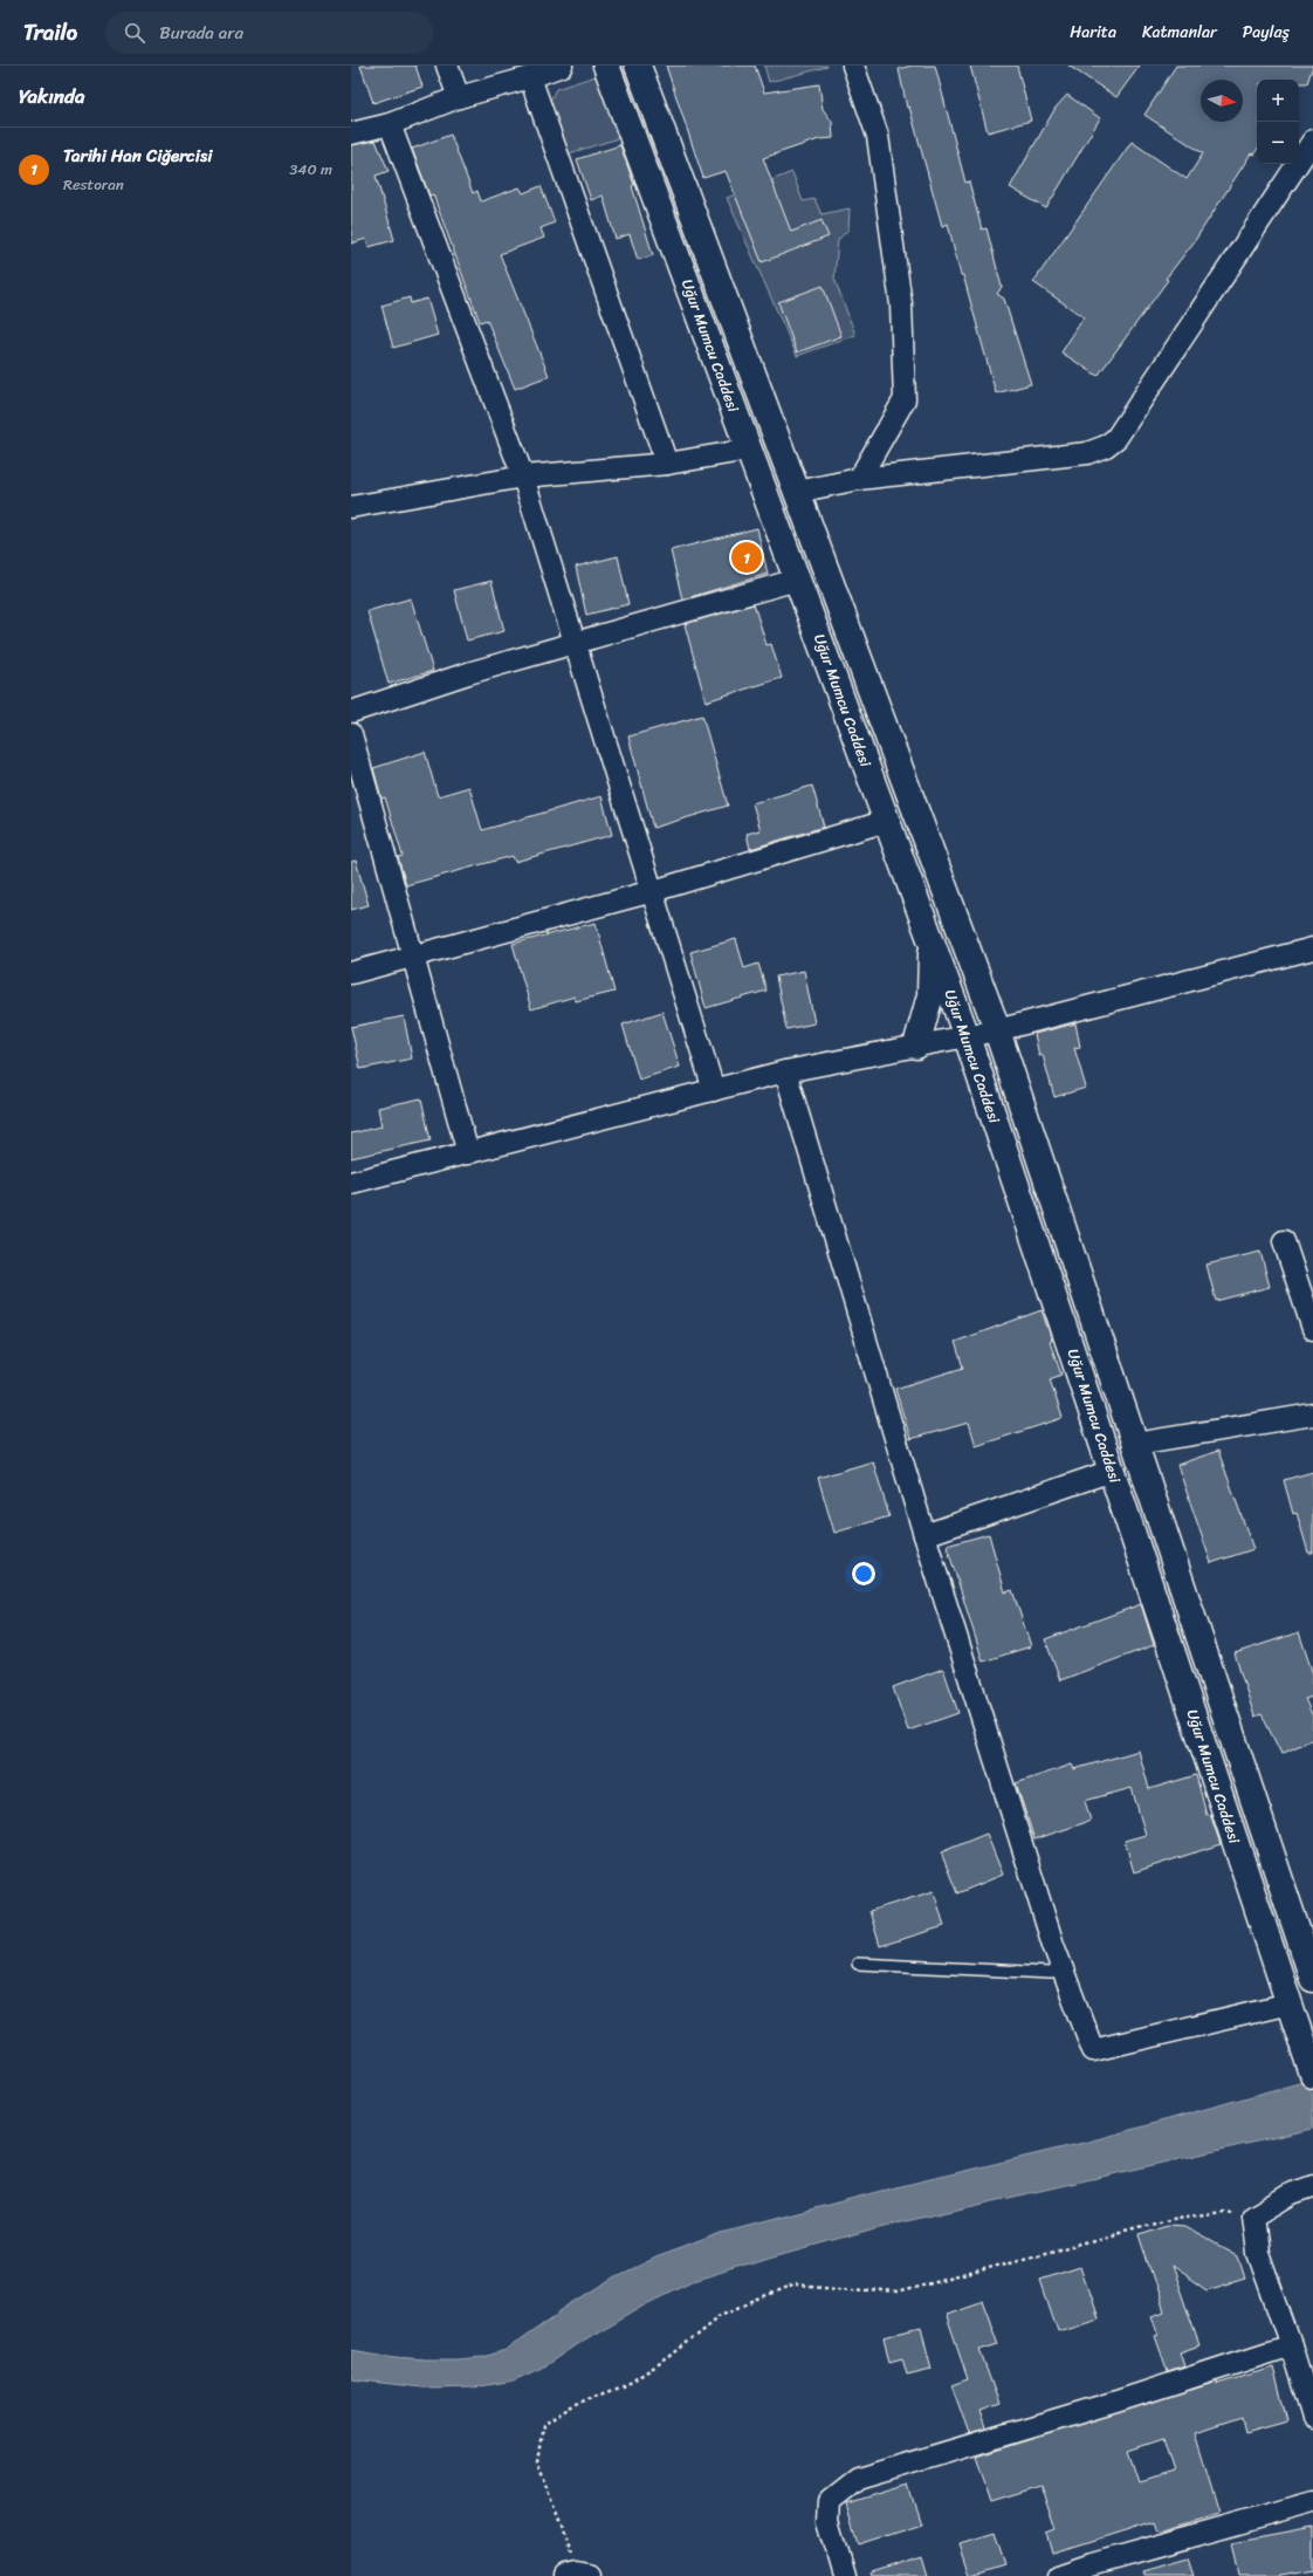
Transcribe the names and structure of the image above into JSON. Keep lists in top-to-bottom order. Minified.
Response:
{"streets":{"street":["Uğur Mumcu Caddesi"]},"north":"right","page":{"header":"Trailo","search":"Burada ara","nav":["Harita","Katmanlar","Paylaş"],"heading":"Yakında","map_buttons":["+","−"],"list":[{"mark":"1","name":"Tarihi Han Ciğercisi","note":"Restoran","value":"340 m"}],"pins":"1"}}
